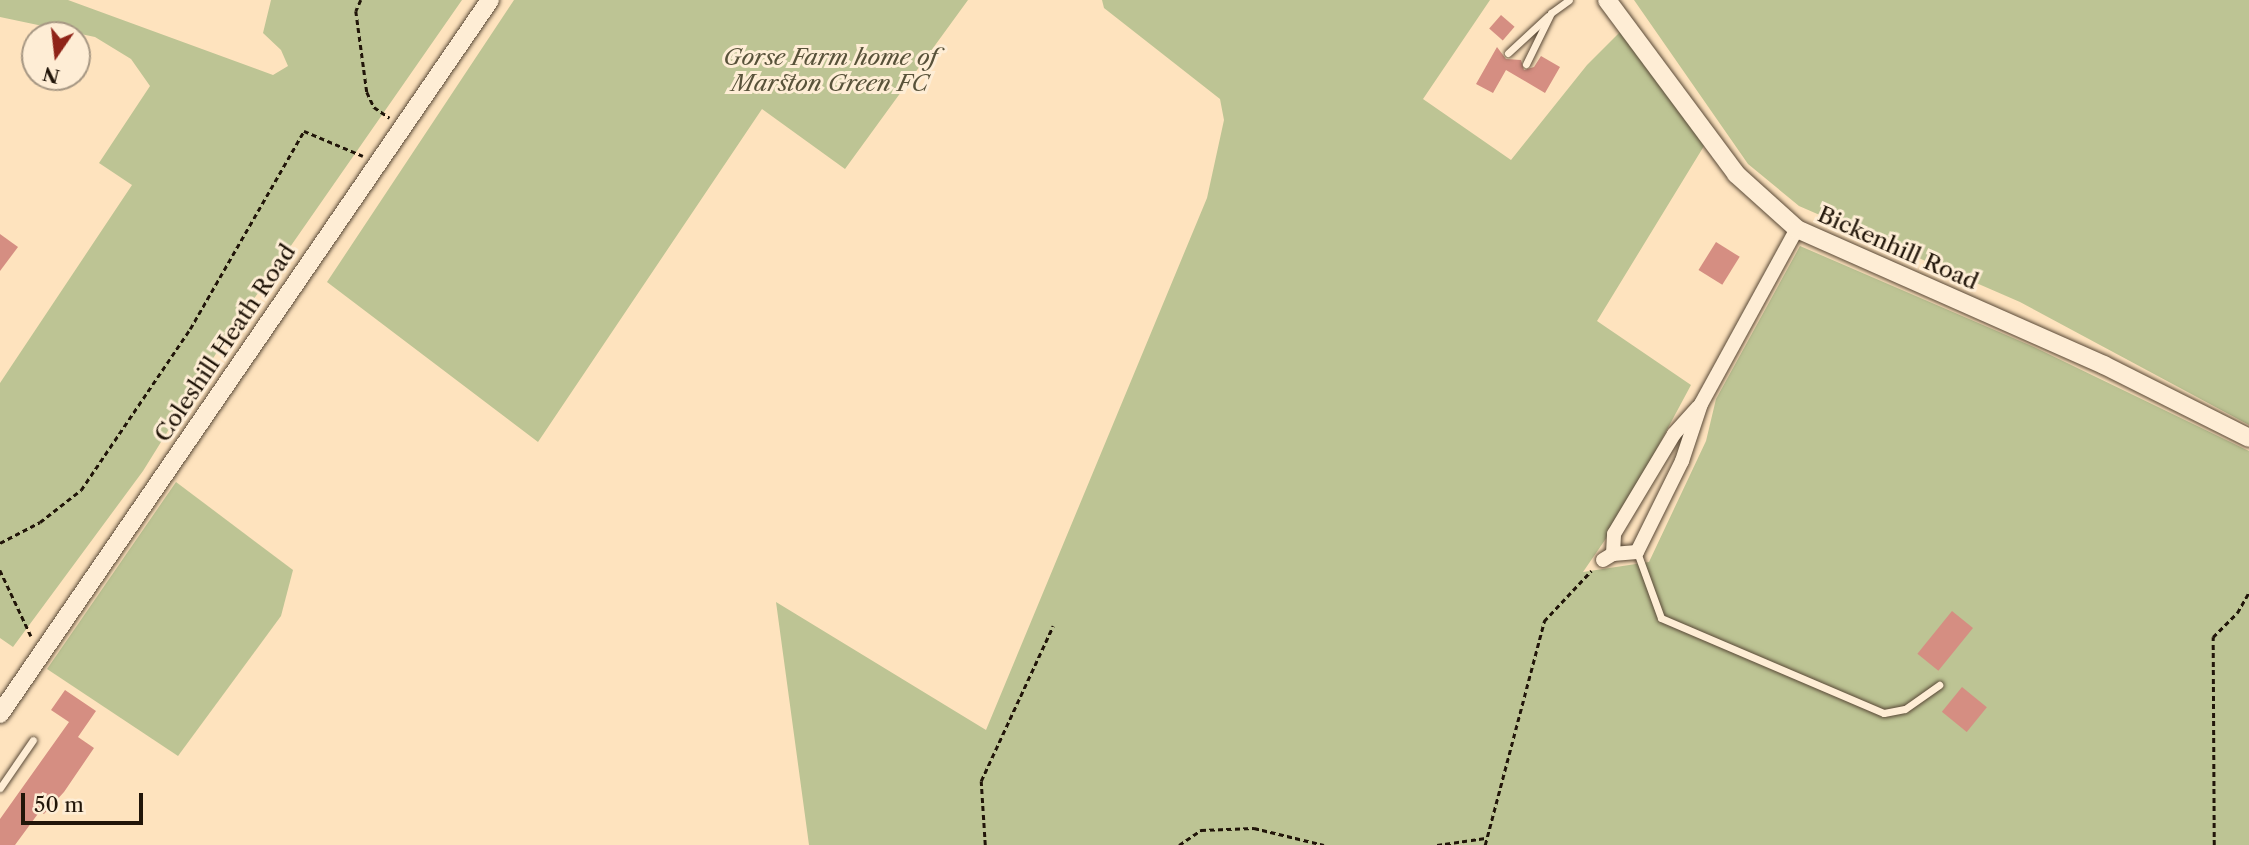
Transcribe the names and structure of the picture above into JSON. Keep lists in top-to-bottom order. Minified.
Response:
{"streets":{"street":["Bickenhill Road","Coleshill Heath Road"]},"parks":["Gorse Farm home of Marston Green FC"],"scale_bar":"50 m","north":"bottom"}
